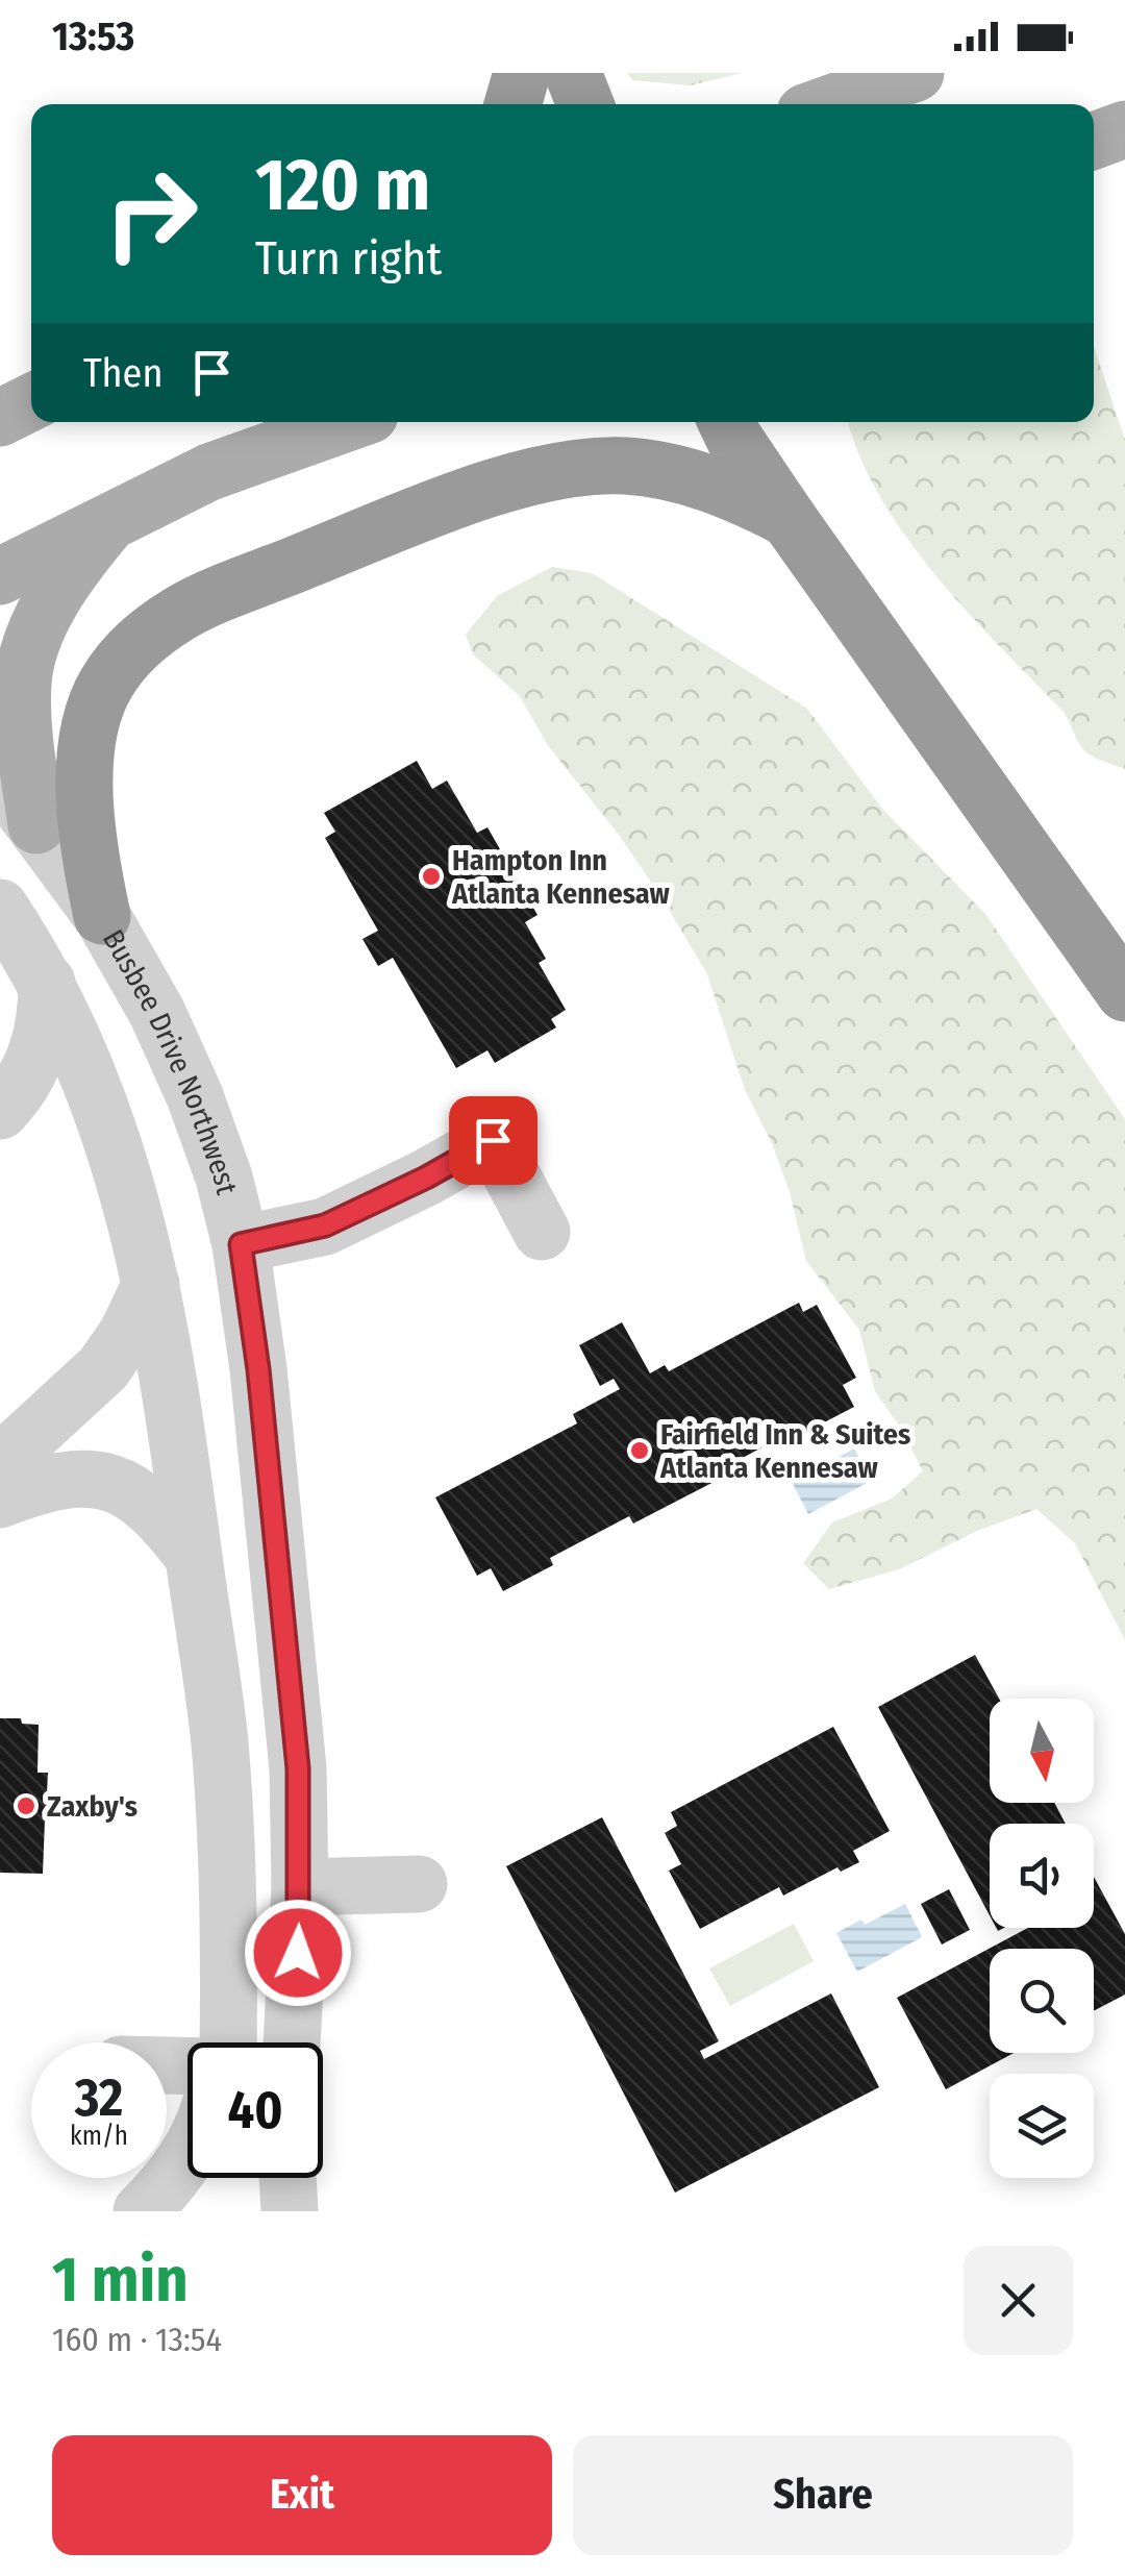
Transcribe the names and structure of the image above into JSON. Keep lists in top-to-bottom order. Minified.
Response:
{"streets":{"street":["Busbee Drive Northwest"]},"places":["Hampton Inn Atlanta Kennesaw","Fairfield Inn & Suites Atlanta Kennesaw","Zaxby's"],"north":"bottom","page":{"status":"13:53","turn":["120 m","Turn right"],"then":"Then","speed":"32 km/h","limit":"40","heading":["1 min","160 m · 13:54"],"buttons":["Exit","Share"]}}
